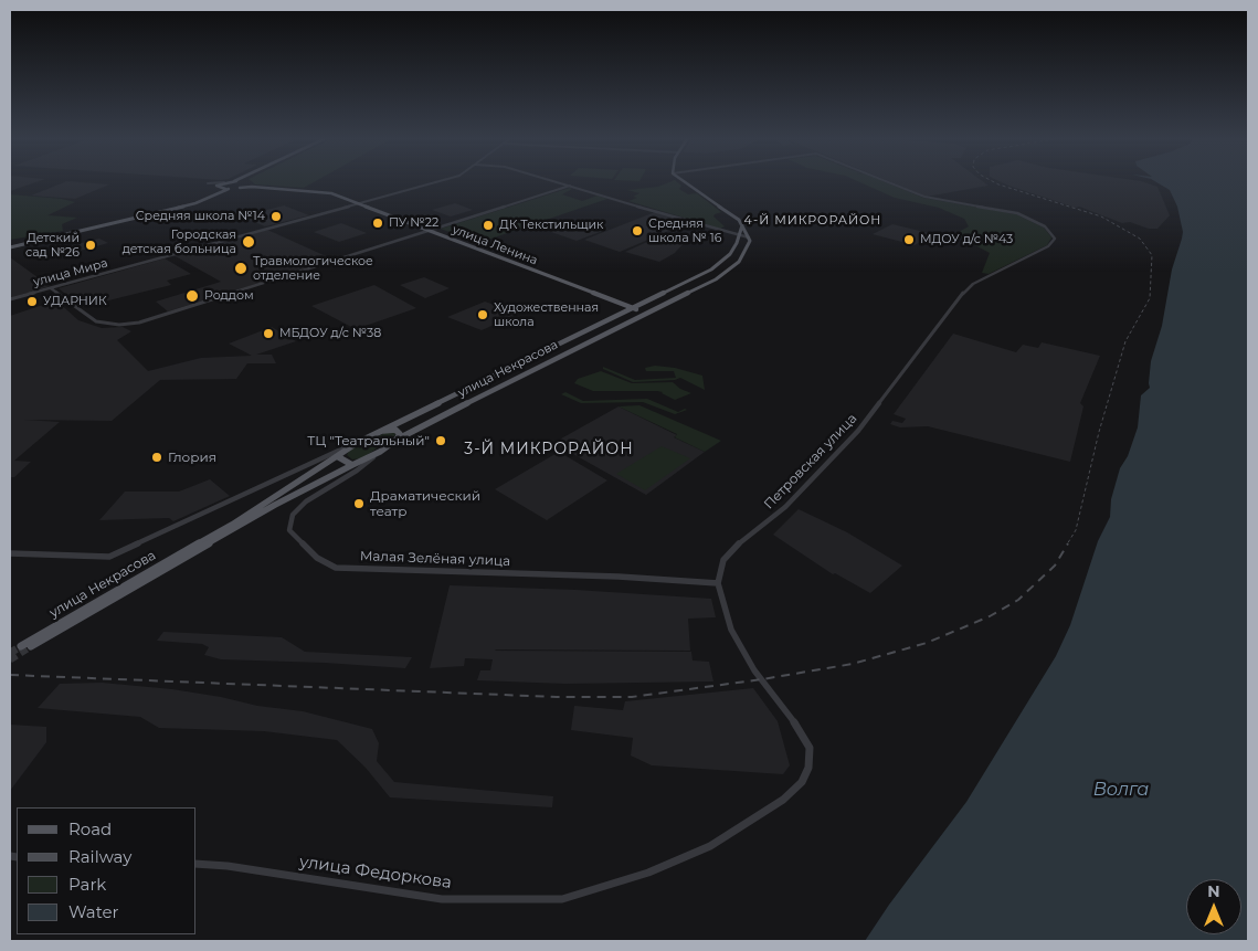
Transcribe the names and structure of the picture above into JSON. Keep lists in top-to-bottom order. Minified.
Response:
{"streets":{"main road":["улица Ленина","улица Некрасова"],"street":["улица Мира","Петровская улица","Малая Зелёная улица","улица Федоркова"]},"crossings":[["улица Ленина","улица Мира"],["улица Ленина","улица Некрасова"],["улица Некрасова","Малая Зелёная улица"],["Петровская улица","Малая Зелёная улица"],["Петровская улица","улица Федоркова"],["Малая Зелёная улица","улица Федоркова"]],"districts":["4-Й МИКРОРАЙОН","3-Й МИКРОРАЙОН"],"water":["Волга"],"places":["Средняя школа №14","ПУ №22","ДК Текстильщик","Средняя школа № 16","МДОУ д/с №43","Городская детская больница","Детский сад №26","Травмологическое отделение","Роддом","УДАРНИК","Художественная школа","МБДОУ д/с №38","ТЦ \"Театральный\"","Глория","Драматический театр"],"legend":["Road","Railway","Park","Water"],"north":"top"}
